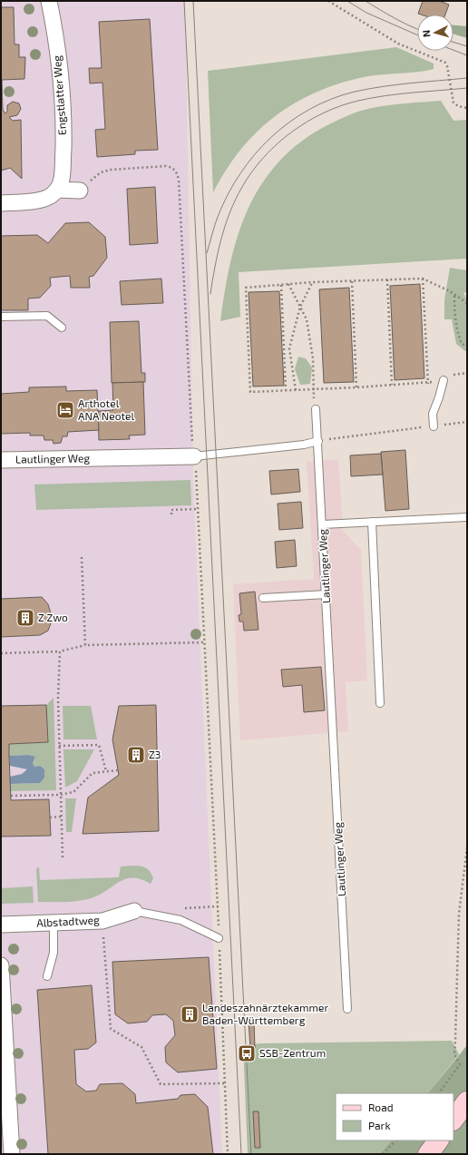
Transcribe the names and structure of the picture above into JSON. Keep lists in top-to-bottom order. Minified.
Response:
{"streets":{"street":["Engstlatter Weg","Lautlinger Weg","Albstadtweg"]},"places":{"hotel":["Arthotel ANA Neotel"],"building":["Z Zwo","Z3","Landeszahnärztekammer Baden-Württemberg"],"bus stop":["SSB-Zentrum"]},"legend":["Road","Park"],"north":"left"}
